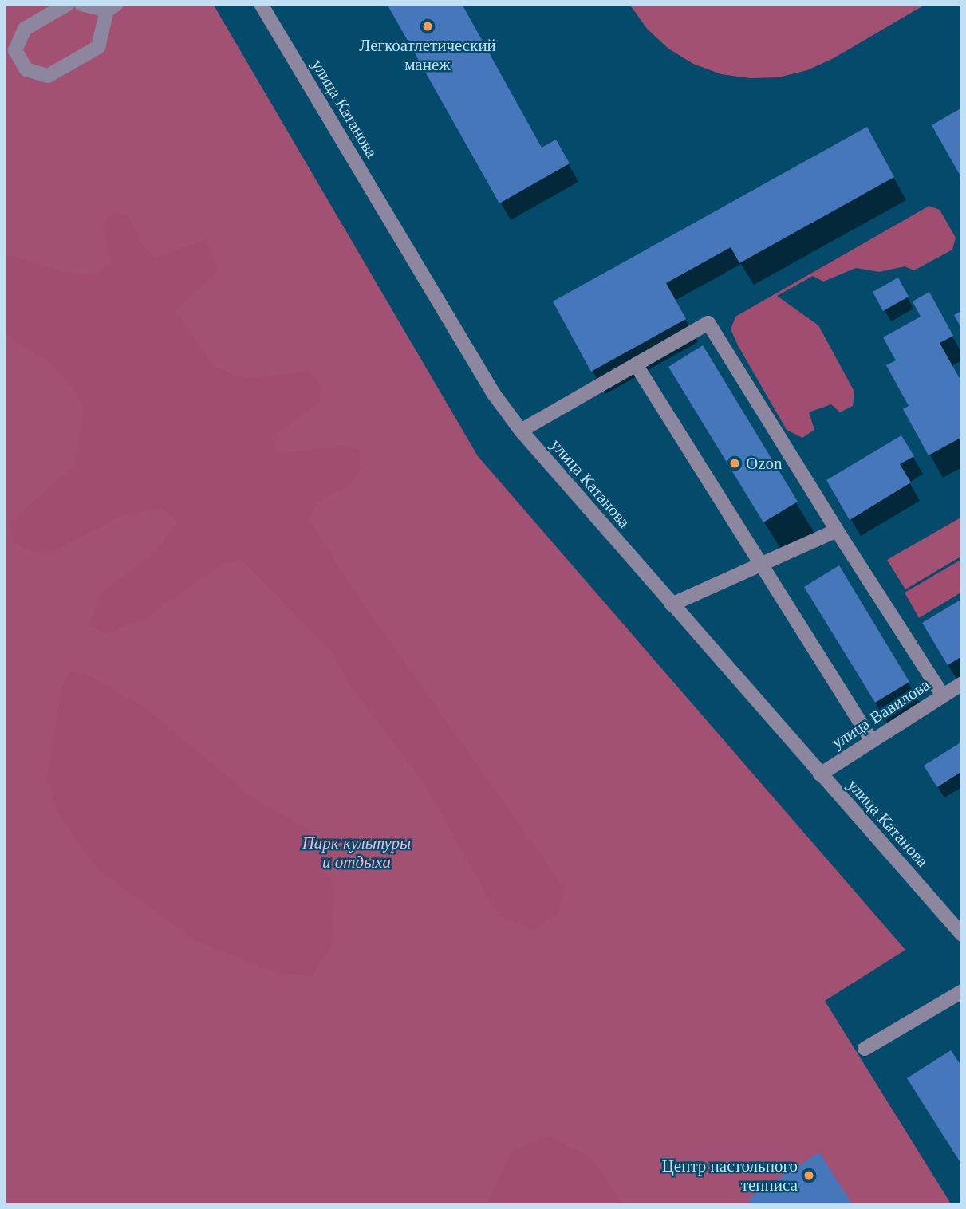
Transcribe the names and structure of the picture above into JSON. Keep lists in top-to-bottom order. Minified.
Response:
{"streets":{"street":["улица Катанова","улица Вавилова"]},"crossings":[["улица Катанова","улица Вавилова"]],"parks":["Парк культуры и отдыха"],"places":["Легкоатлетический манеж","Ozon","Центр настольного тенниса"]}
